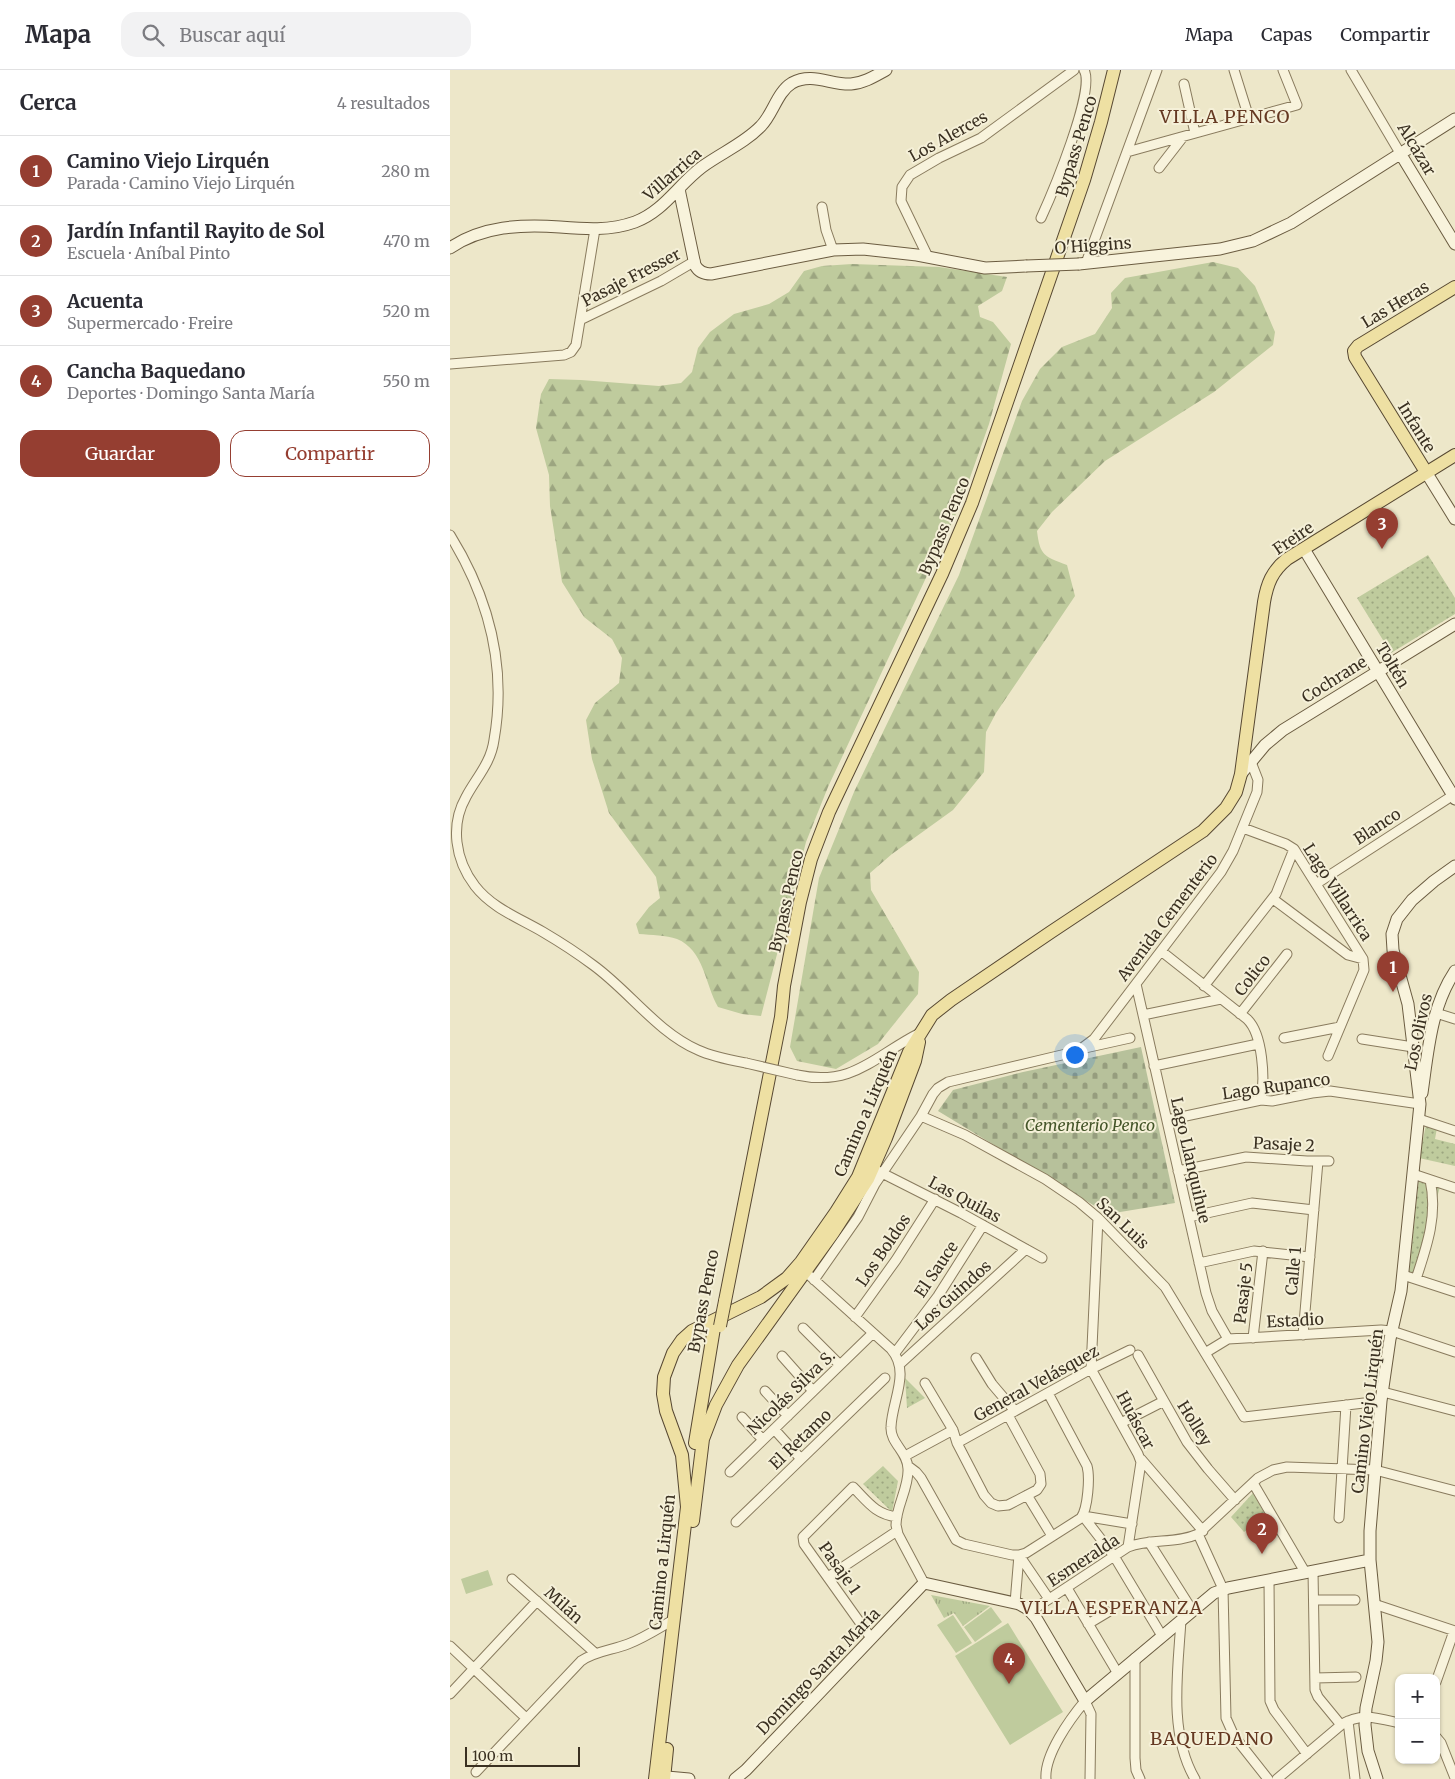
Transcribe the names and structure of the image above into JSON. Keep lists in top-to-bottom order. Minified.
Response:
{"streets":{"main road":["Bypass Penco","Las Heras","Infante","Freire","Camino a Lirquén"],"street":["Los Alerces","Alcázar","Villarrica","O'Higgins","Pasaje Fresser","Toltén","Cochrane","Blanco","Lago Villarrica","Avenida Cementerio","Colico","Los Olivos","Lago Rupanco","Pasaje 2","Lago Llanquihue","Las Quilas","San Luis","Los Boldos","El Sauce","Calle 1","Pasaje 5","Los Guindos","Estadio","General Velásquez","Nicolás Silva S.","Camino Viejo Lirquén","Huáscar","Holley","El Retamo","Esmeralda","Pasaje 1","Milán","Domingo Santa María"]},"crossings":[["Los Alerces","O'Higgins"],["Bypass Penco","Camino a Lirquén"],["Alcázar","O'Higgins"],["O'Higgins","Pasaje Fresser"],["Las Heras","Infante"],["Infante","Freire"],["Freire","Toltén"],["Freire","Cochrane"],["Freire","Camino a Lirquén"],["Toltén","Cochrane"],["Toltén","Blanco"],["Cochrane","Avenida Cementerio"],["Cochrane","Camino a Lirquén"],["Blanco","Lago Villarrica"],["Lago Villarrica","Avenida Cementerio"],["Avenida Cementerio","Camino a Lirquén"],["Avenida Cementerio","Lago Llanquihue"],["Avenida Cementerio","Las Quilas"],["Avenida Cementerio","San Luis"],["Los Olivos","Lago Rupanco"],["Los Olivos","Camino Viejo Lirquén"],["Lago Rupanco","Lago Llanquihue"],["Lago Rupanco","Camino Viejo Lirquén"],["Camino a Lirquén","Las Quilas"],["Pasaje 2","Lago Llanquihue"],["Lago Llanquihue","Estadio"],["Las Quilas","Los Boldos"],["Las Quilas","El Sauce"],["Las Quilas","Los Guindos"],["San Luis","Estadio"],["Calle 1","Estadio"],["Pasaje 5","Estadio"],["Estadio","Camino Viejo Lirquén"],["General Velásquez","Huáscar"],["General Velásquez","Holley"],["Huáscar","Esmeralda"],["Pasaje 1","Domingo Santa María"]],"districts":["VILLA PENCO","VILLA ESPERANZA","BAQUEDANO"],"parks":["Cementerio Penco"],"scale_bar":"100 m","page":{"header":"Mapa","search":"Buscar aquí","nav":["Mapa","Capas","Compartir"],"heading":["Cerca","4 resultados"],"list":[{"mark":"1","name":"Camino Viejo Lirquén","note":"Parada · Camino Viejo Lirquén","value":"280 m"},{"mark":"2","name":"Jardín Infantil Rayito de Sol","note":"Escuela · Aníbal Pinto","value":"470 m"},{"mark":"3","name":"Acuenta","note":"Supermercado · Freire","value":"520 m"},{"mark":"4","name":"Cancha Baquedano","note":"Deportes · Domingo Santa María","value":"550 m"}],"buttons":["Guardar","Compartir"],"pins":["3","1","2","4"],"map_buttons":["+","−"],"scale":"100 m"}}
